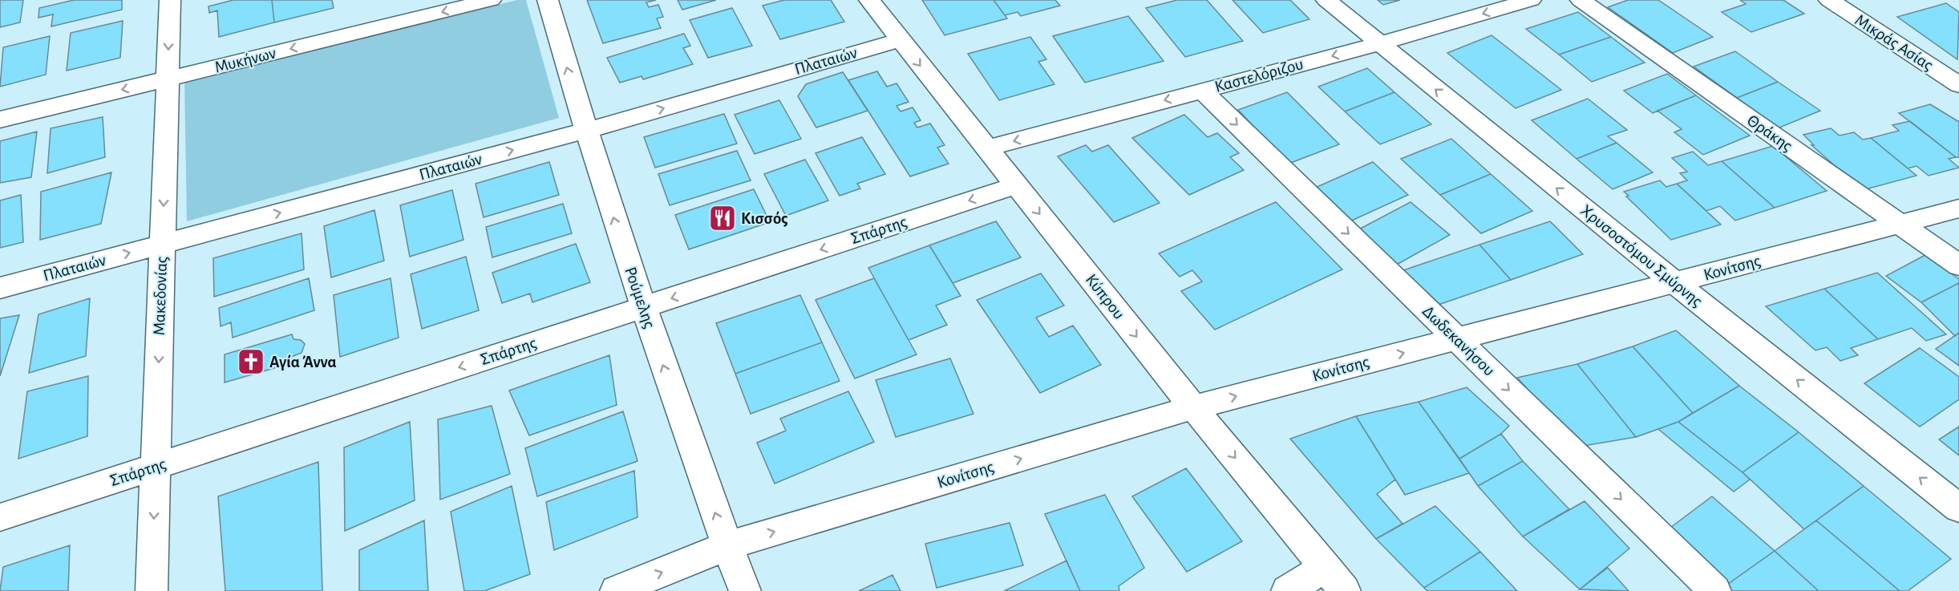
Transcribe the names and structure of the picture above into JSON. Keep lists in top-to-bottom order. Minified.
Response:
{"streets":{"street":["Μικράς Ασίας","Μυκήνων","Πλαταιών","Καστελόριζου","Θράκης","Σπάρτης","Χρυσοστόμου Σμύρνης","Κονίτσης","Μακεδονίας","Κύπρου","Ρούμελης","Δωδεκανήσου"]},"crossings":[["Μυκήνων","Μακεδονίας"],["Πλαταιών","Μακεδονίας"],["Πλαταιών","Κύπρου"],["Πλαταιών","Ρούμελης"],["Καστελόριζου","Χρυσοστόμου Σμύρνης"],["Καστελόριζου","Κύπρου"],["Καστελόριζου","Δωδεκανήσου"],["Θράκης","Κονίτσης"],["Σπάρτης","Μακεδονίας"],["Σπάρτης","Κύπρου"],["Σπάρτης","Ρούμελης"],["Χρυσοστόμου Σμύρνης","Κονίτσης"],["Κονίτσης","Κύπρου"],["Κονίτσης","Ρούμελης"],["Κονίτσης","Δωδεκανήσου"]],"one_way":["Μυκήνων","Πλαταιών","Καστελόριζου","Σπάρτης","Χρυσοστόμου Σμύρνης","Κονίτσης","Μακεδονίας","Κύπρου","Ρούμελης","Δωδεκανήσου"],"places":{"restaurant":["Κισσός"],"church":["Αγία Άννα"]}}
